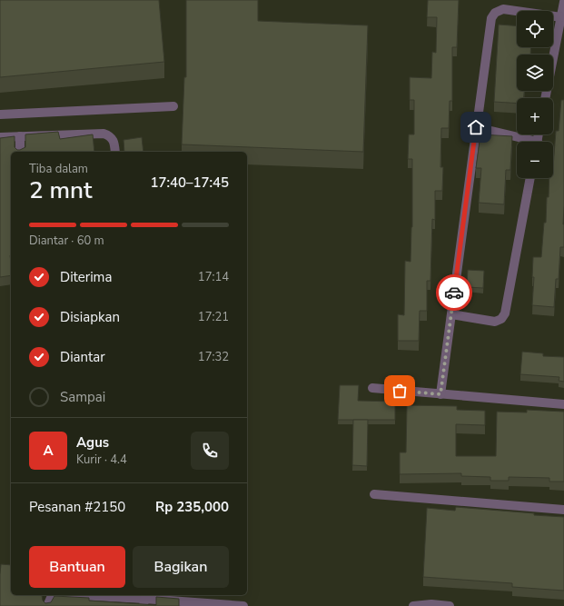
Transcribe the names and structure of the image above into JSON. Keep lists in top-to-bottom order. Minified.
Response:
{"page":{"map_buttons":["+","−"],"heading":["2 mnt","Tiba dalam","17:40–17:45"],"panel":["Agus","Kurir · 4.4","Pesanan #2150","Rp 235,000"],"bar":"Diantar · 60 m","list":[["Diterima","17:14"],["Disiapkan","17:21"],["Diantar","17:32"],"Sampai"],"round":"A","buttons":["Bantuan","Bagikan"]}}
